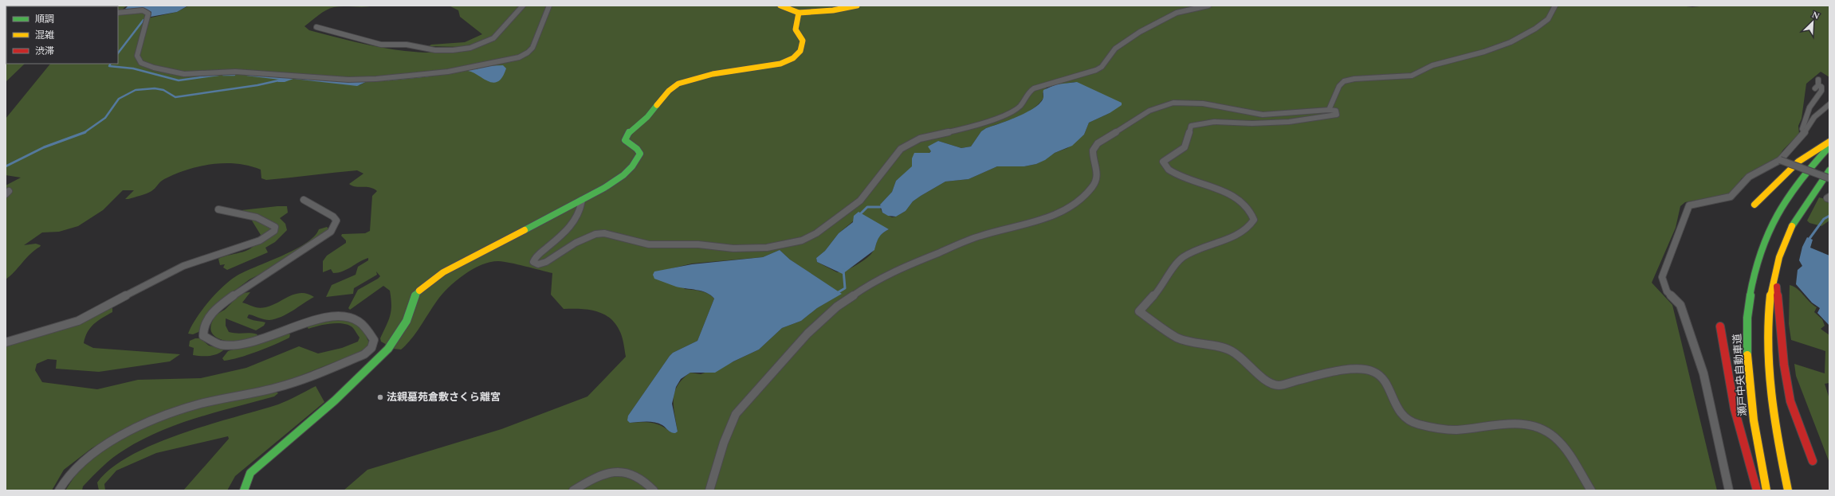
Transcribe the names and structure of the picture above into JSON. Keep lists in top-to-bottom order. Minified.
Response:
{"streets":{"main road":["瀬戸中央自動車道"]},"places":["法親墓苑倉敷さくら離宮"],"legend":["順調","混雑","渋滞"],"north":"top right"}
